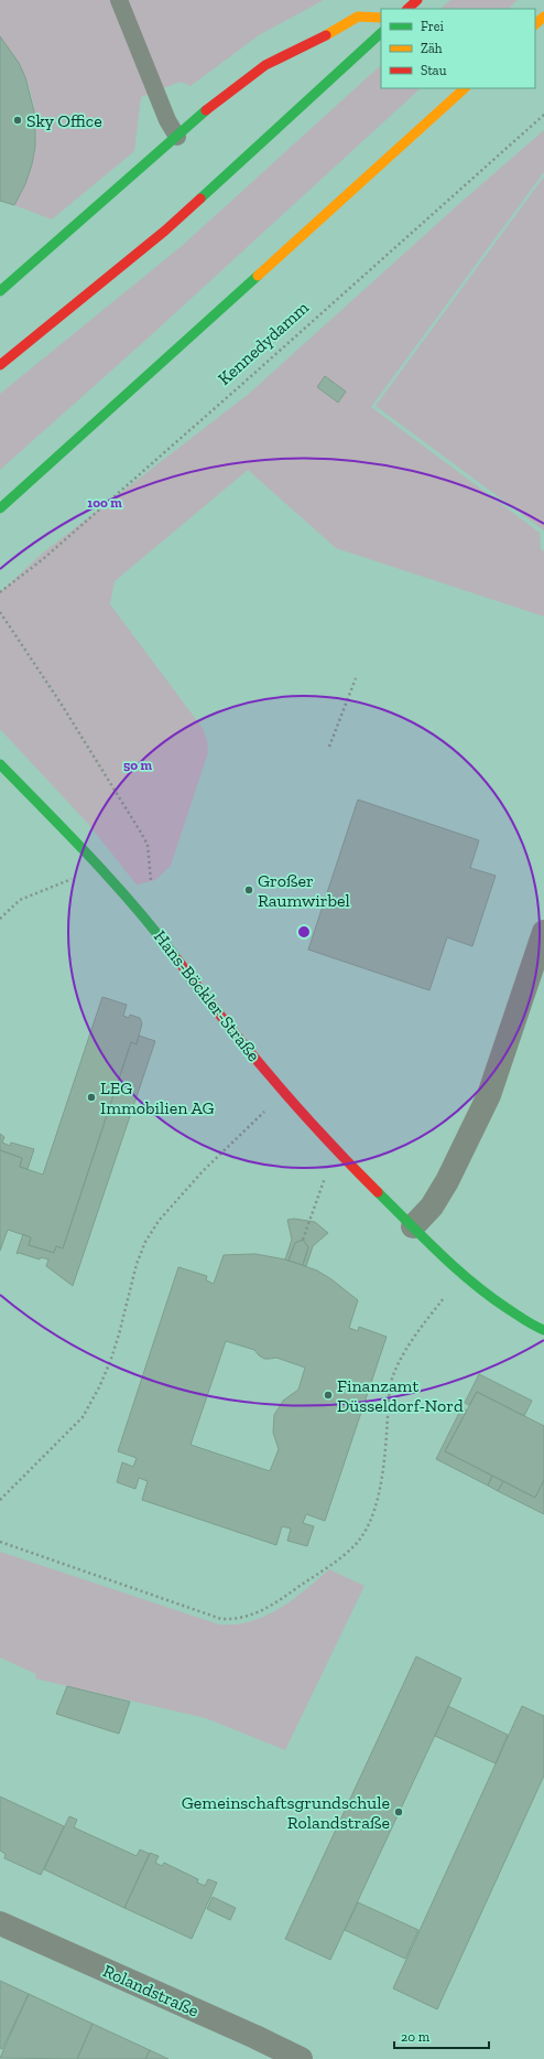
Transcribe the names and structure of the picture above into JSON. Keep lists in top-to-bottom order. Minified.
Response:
{"streets":{"main road":["Hans-Böckler-Straße"],"street":["Rolandstraße"],"path":["Kennedydamm"]},"places":["Sky Office","Großer Raumwirbel","LEG Immobilien AG","Finanzamt Düsseldorf-Nord","Gemeinschaftsgrundschule Rolandstraße"],"legend":["Frei","Zäh","Stau"],"scale_bar":"20 m","rings":["100 m","50 m"]}
